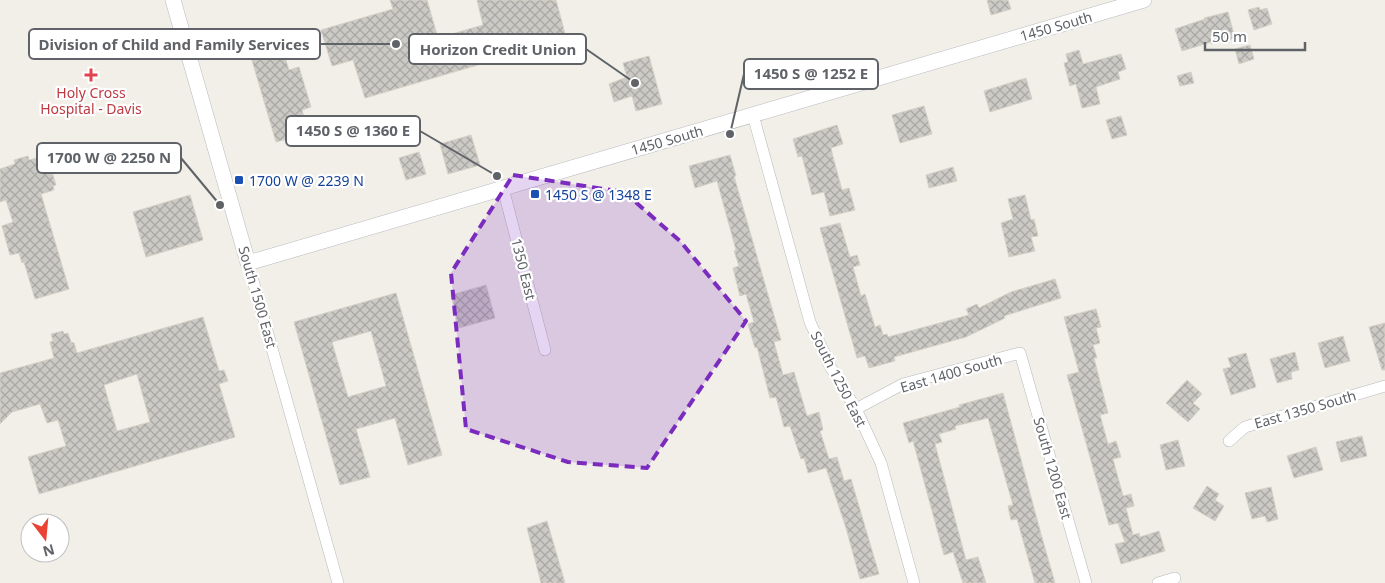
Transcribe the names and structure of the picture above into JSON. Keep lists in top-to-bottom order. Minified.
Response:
{"streets":{"street":["1450 South","1350 East","South 1500 East","East 1400 South","South 1250 East","East 1350 South","South 1200 East"]},"crossings":[["1450 South","1350 East"],["1450 South","South 1500 East"],["1450 South","South 1250 East"],["East 1400 South","South 1250 East"],["East 1400 South","South 1200 East"]],"places":{"other":["Division of Child and Family Services","Horizon Credit Union","1450 S @ 1252 E","1450 S @ 1360 E","1700 W @ 2250 N"],"health":["Holy Cross Hospital - Davis"],"transit":["1700 W @ 2239 N","1450 S @ 1348 E"]},"scale_bar":"50 m","north":"bottom"}
